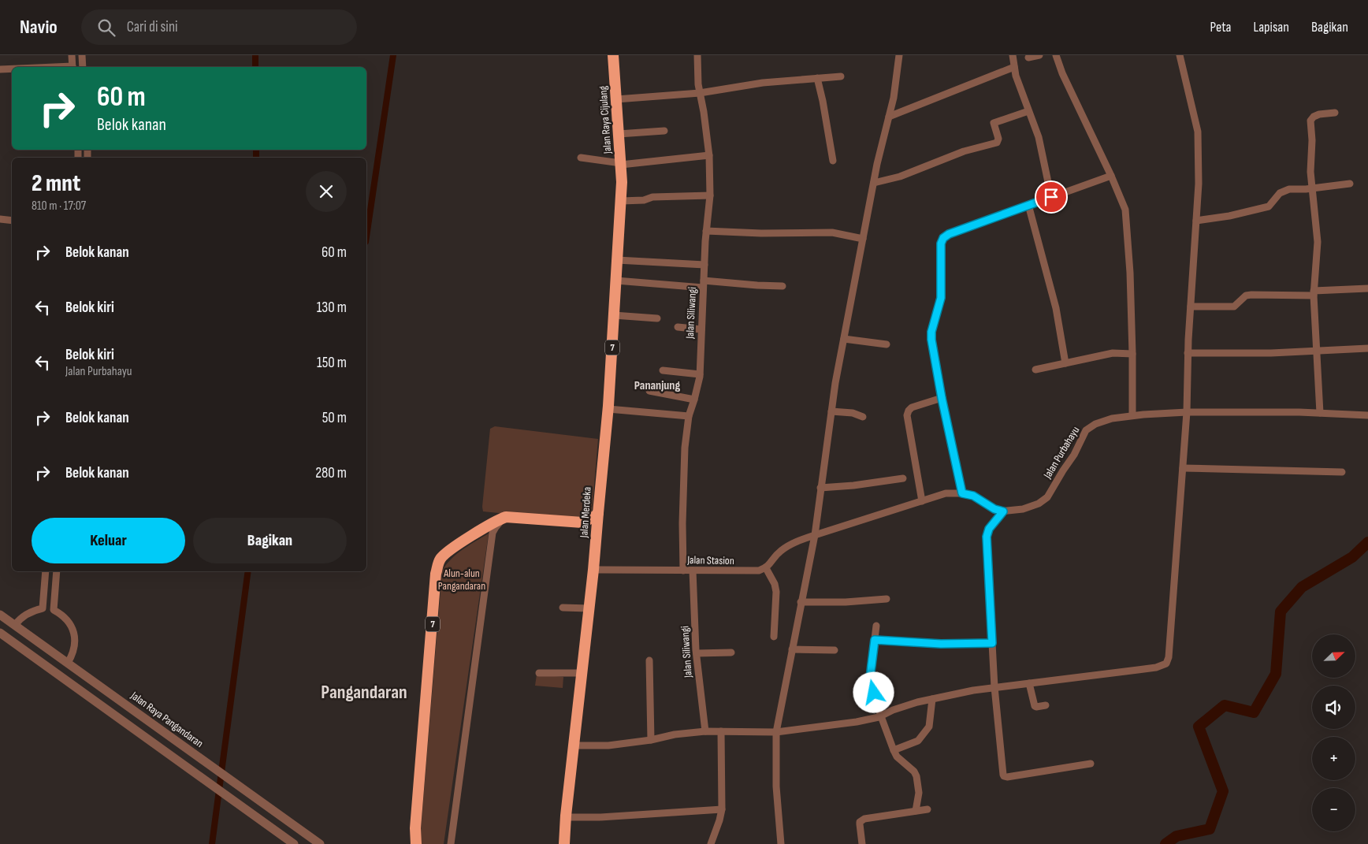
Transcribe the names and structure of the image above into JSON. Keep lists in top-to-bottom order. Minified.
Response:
{"streets":{"highway":["Jalan Raya Cijulang","7","Jalan Merdeka"],"street":["Jalan Siliwangi","Jalan Purbahayu","Jalan Stasion","Jalan Raya Pangandaran"]},"crossings":[["Jalan Raya Cijulang","Jalan Merdeka"],["Jalan Siliwangi","Jalan Stasion"],["Jalan Merdeka","Jalan Stasion"]],"districts":["Pananjung","Pangandaran"],"parks":["Alun-alun Pangandaran"],"north":"top right","page":{"header":"Navio","search":"Cari di sini","nav":["Peta","Lapisan","Bagikan"],"turn":["60 m","Belok kanan"],"heading":["2 mnt","810 m · 17:07"],"list":[{"name":"Belok kanan","value":"60 m"},{"name":"Belok kiri","value":"130 m"},{"name":"Belok kiri","note":"Jalan Purbahayu","value":"150 m"},{"name":"Belok kanan","value":"50 m"},{"name":"Belok kanan","value":"280 m"}],"buttons":["Keluar","Bagikan"],"map_buttons":["+","−"]}}
